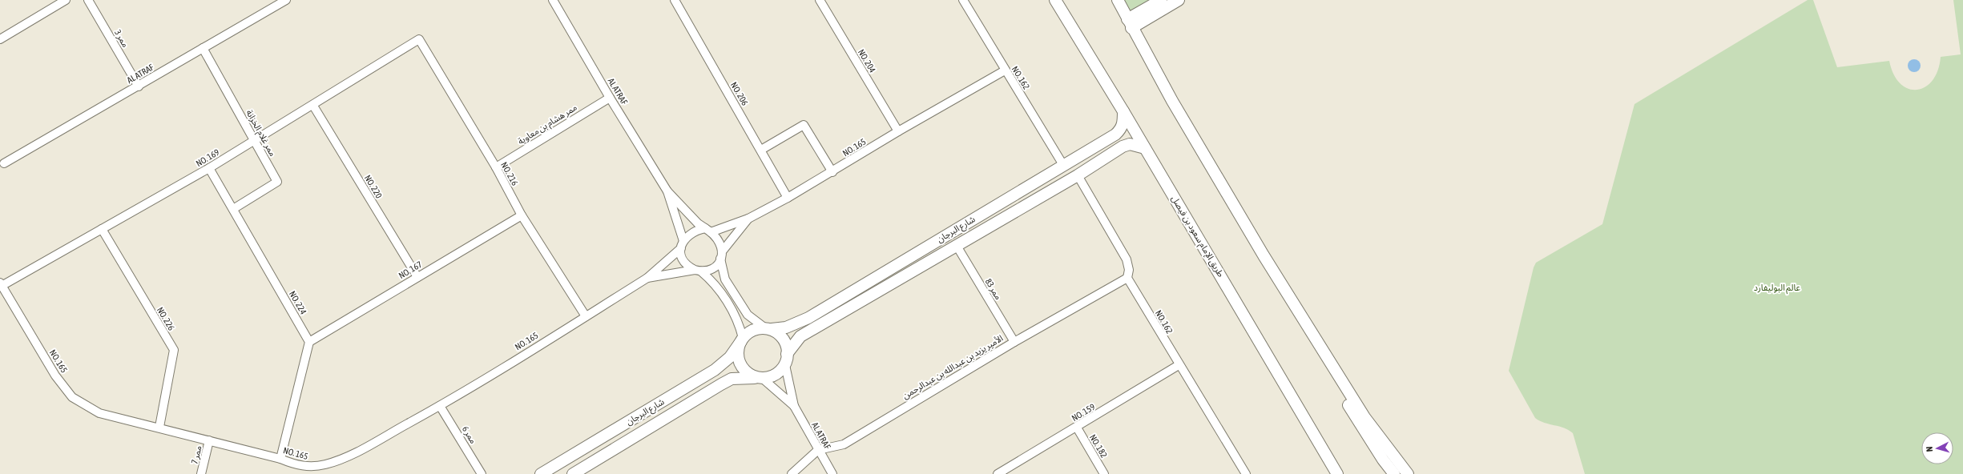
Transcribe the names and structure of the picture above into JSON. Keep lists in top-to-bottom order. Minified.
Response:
{"streets":{"street":["ممر 3","NO. 204","AL ATRAF","NO. 162","NO. 206","ممر هشام بن معاوية","ممر غلام الخزانة","NO. 165","NO. 169","NO. 216","NO. 220","شارع البرجان","طريق الإمام سعود بن فيصل","NO. 167","ممر 83","NO. 224","NO. 226","الأمير يزيد بن عبدالله بن عبدالرحمن","NO. 159","ممر 6","NO. 182","ممر 7"]},"crossings":[["ممر 3","AL ATRAF"],["NO. 204","NO. 165"],["AL ATRAF","ممر هشام بن معاوية"],["AL ATRAF","ممر غلام الخزانة"],["AL ATRAF","NO. 165"],["AL ATRAF","الأمير يزيد بن عبدالله بن عبدالرحمن"],["NO. 162","NO. 165"],["NO. 162","شارع البرجان"],["NO. 162","الأمير يزيد بن عبدالله بن عبدالرحمن"],["NO. 162","NO. 159"],["NO. 206","NO. 165"],["ممر هشام بن معاوية","NO. 216"],["ممر غلام الخزانة","NO. 169"],["ممر غلام الخزانة","NO. 224"],["NO. 165","NO. 169"],["NO. 165","NO. 216"],["NO. 165","NO. 226"],["NO. 165","ممر 6"],["NO. 165","ممر 7"],["NO. 169","NO. 216"],["NO. 169","NO. 220"],["NO. 169","NO. 224"],["NO. 169","NO. 226"],["NO. 216","NO. 167"],["NO. 220","NO. 167"],["شارع البرجان","طريق الإمام سعود بن فيصل"],["شارع البرجان","ممر 83"],["NO. 167","NO. 224"],["ممر 83","الأمير يزيد بن عبدالله بن عبدالرحمن"],["NO. 159","NO. 182"]],"parks":["عالم البوليفارد"],"north":"left"}
